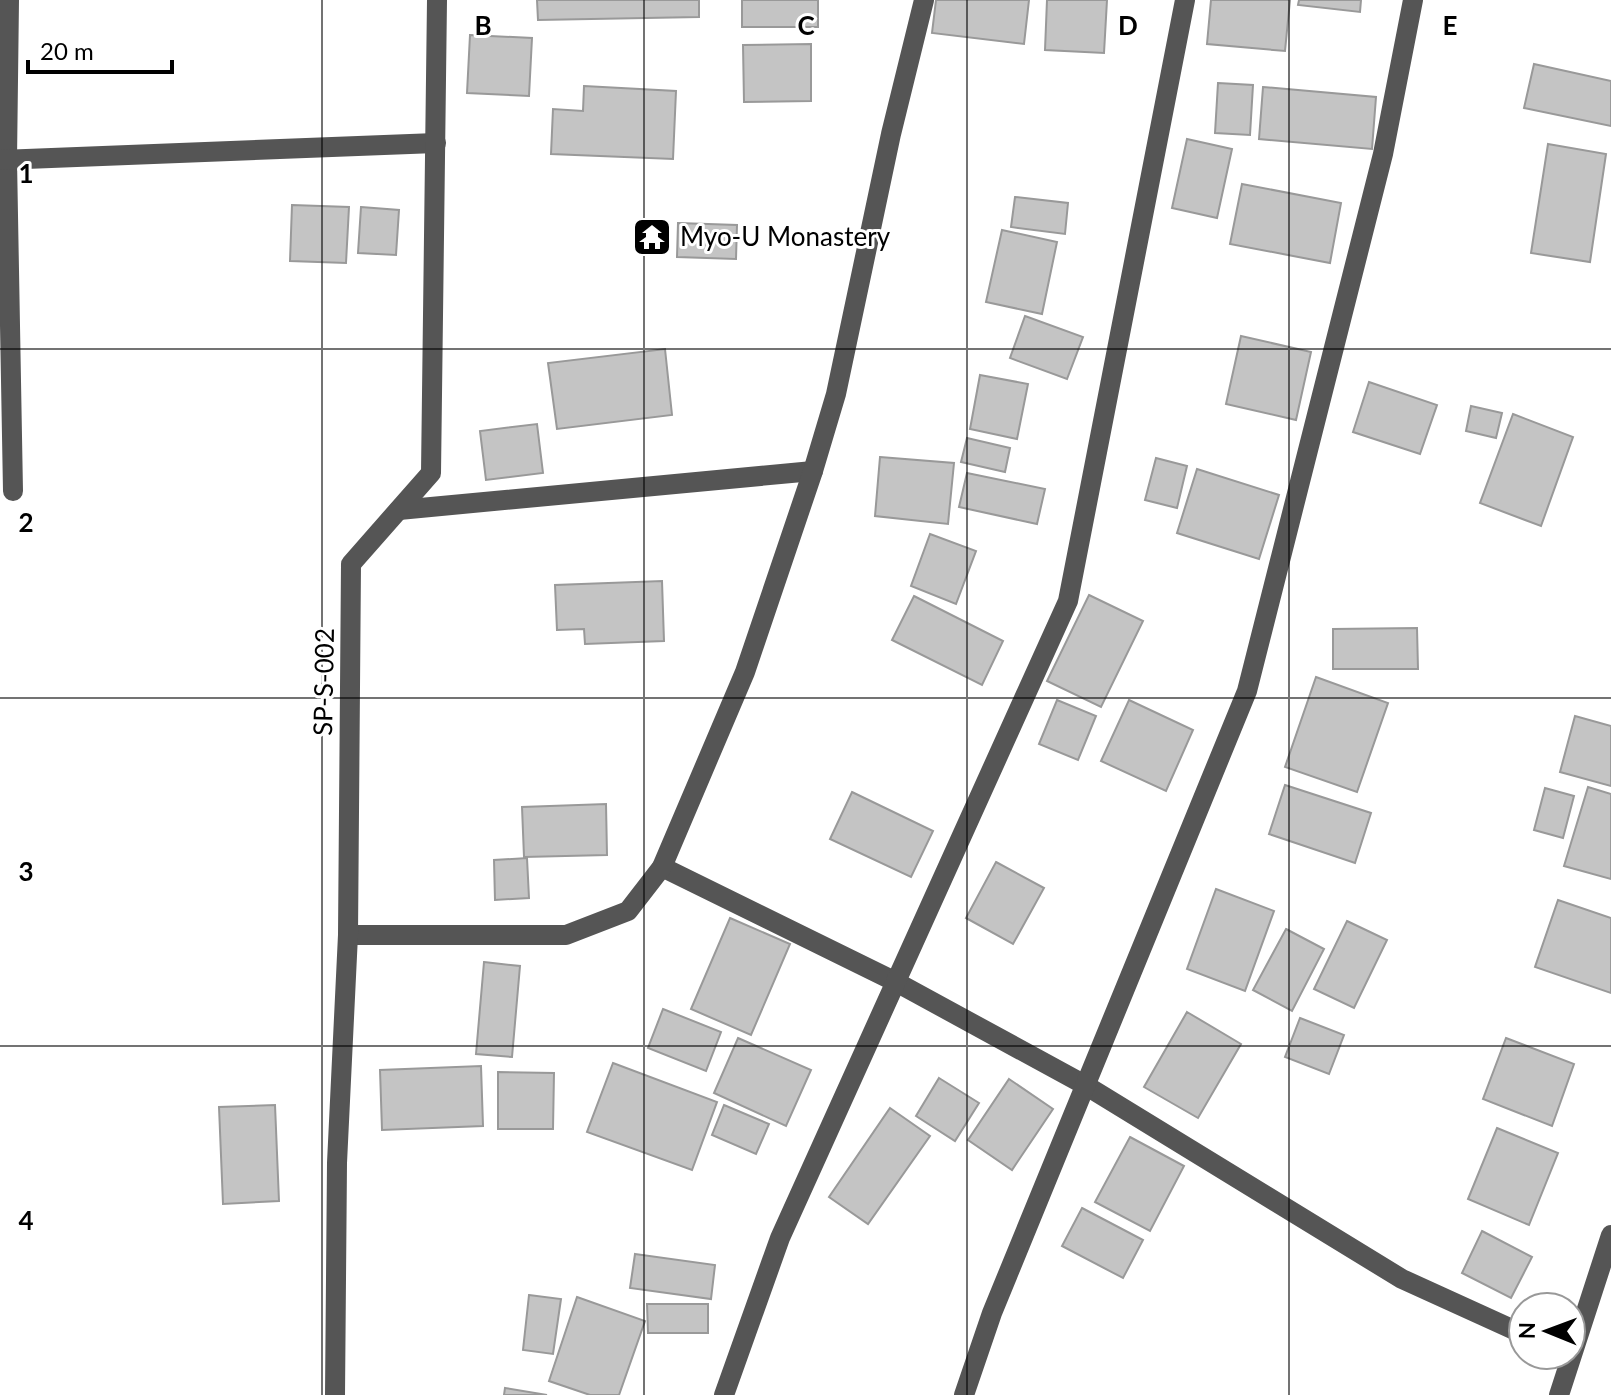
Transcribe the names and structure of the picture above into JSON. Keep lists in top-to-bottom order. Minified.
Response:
{"streets":{"street":["SP-S-002"]},"places":{"temple":["Myo-U Monastery"]},"scale_bar":"20 m","north":"left","grid":{"columns":["B","C","D","E"],"rows":["1","2","3","4"]}}
